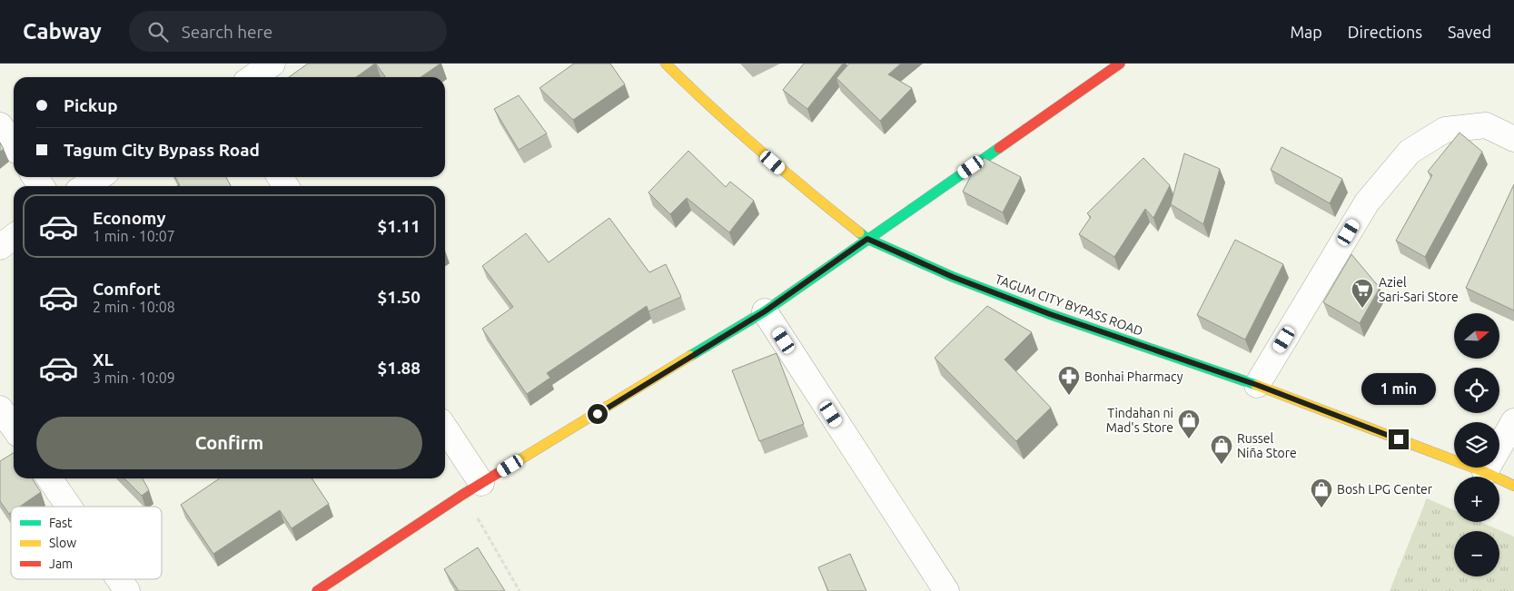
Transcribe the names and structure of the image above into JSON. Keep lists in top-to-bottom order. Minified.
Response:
{"streets":{"main road":["TAGUM CITY BYPASS ROAD"]},"places":{"supermarket":["Aziel Sari-Sari Store"],"pharmacy":["Bonhai Pharmacy"],"shop":["Tindahan ni Mad's Store","Russel Niña Store","Bosh LPG Center"]},"legend":["Fast","Slow","Jam"],"north":"right","page":{"header":"Cabway","search":"Search here","nav":["Map","Directions","Saved"],"banner":["Pickup","Tagum City Bypass Road"],"list":[{"name":"Economy","note":"1 min · 10:07","value":"$1.11"},{"name":"Comfort","note":"2 min · 10:08","value":"$1.50"},{"name":"XL","note":"3 min · 10:09","value":"$1.88"}],"map_buttons":["+","−"],"bubble":"1 min","buttons":"Confirm"}}
